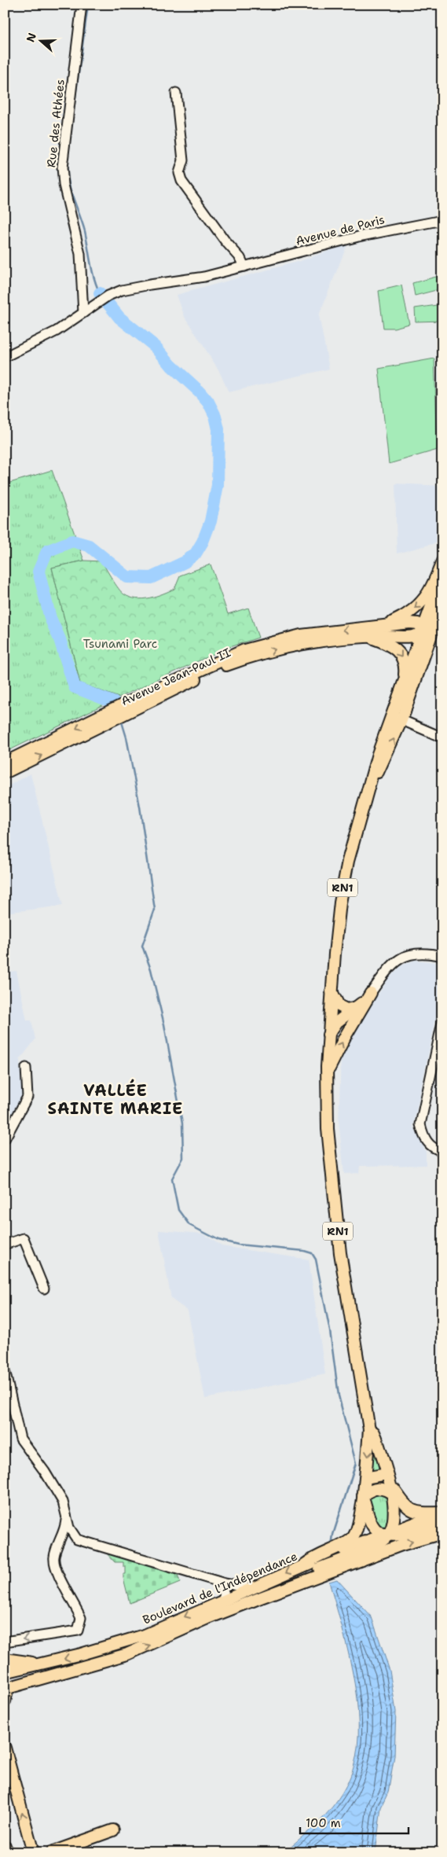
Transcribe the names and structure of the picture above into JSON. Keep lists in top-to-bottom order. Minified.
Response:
{"streets":{"main road":["Avenue Jean-Paul II","RN1","Boulevard de l'Indépendance"],"street":["Rue des Athées","Avenue de Paris"]},"crossings":[["Rue des Athées","Avenue de Paris"],["Avenue Jean-Paul II","RN1"]],"districts":["VALLÉE SAINTE MARIE"],"parks":["Tsunami Parc"],"scale_bar":"100 m","north":"left"}
